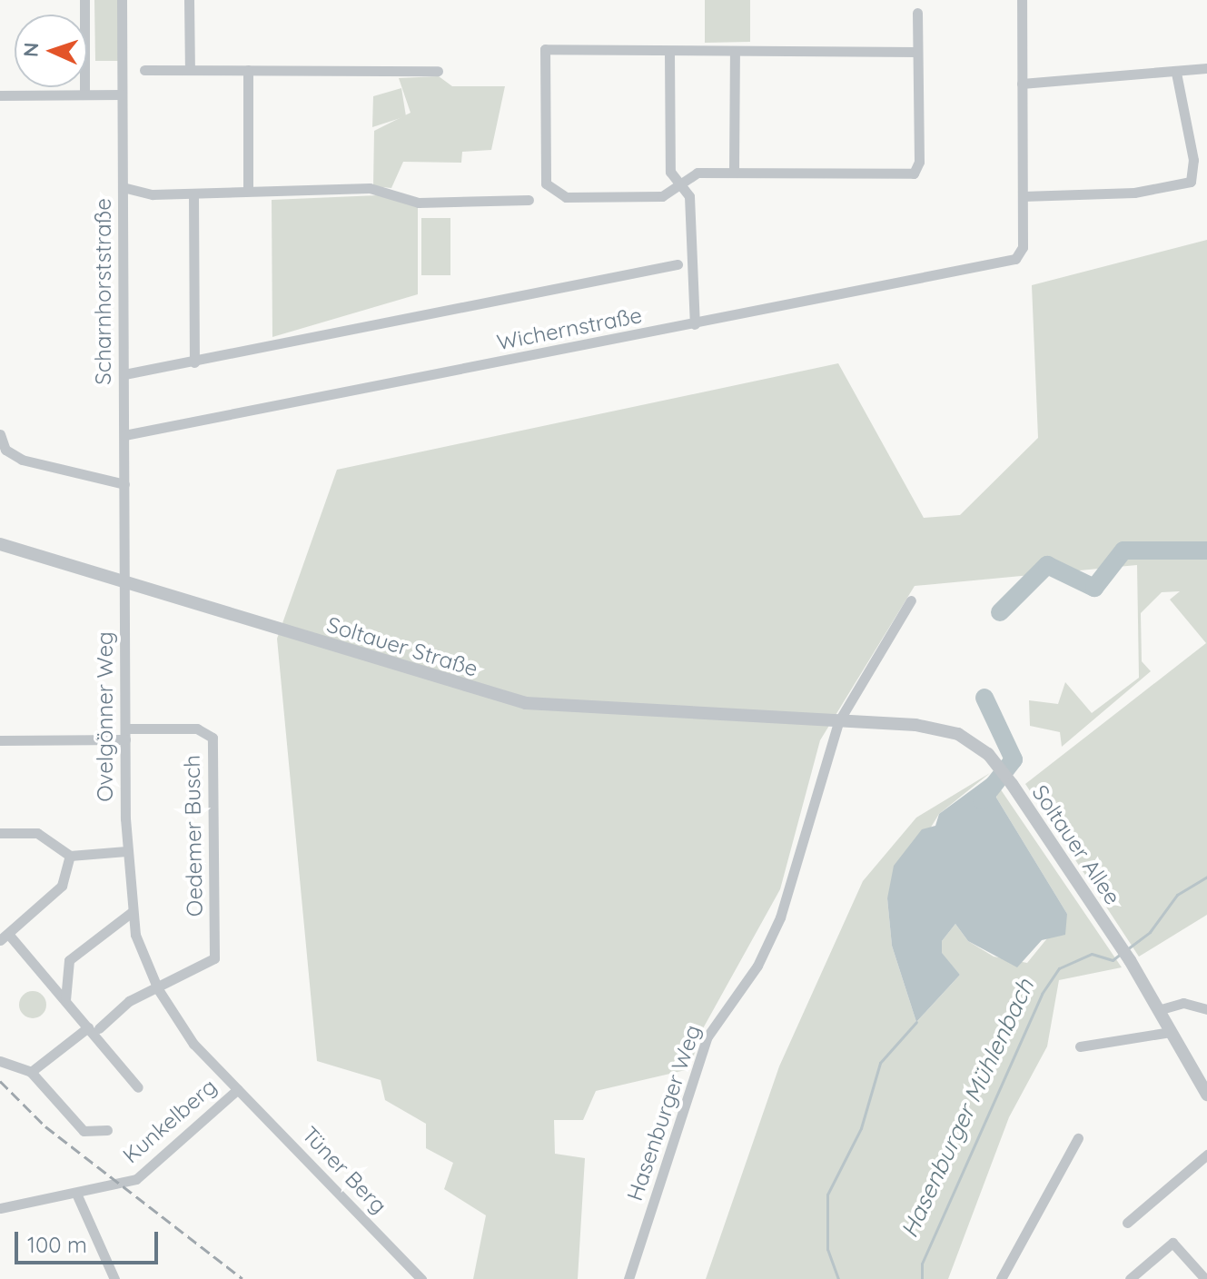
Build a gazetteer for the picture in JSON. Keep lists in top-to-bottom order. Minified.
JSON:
{"streets":{"street":["Scharnhorststraße","Wichernstraße","Soltauer Straße","Ovelgönner Weg","Oedemer Busch","Soltauer Allee","Hasenburger Weg","Kunkelberg","Tüner Berg"]},"crossings":[["Scharnhorststraße","Wichernstraße"],["Scharnhorststraße","Soltauer Straße"],["Scharnhorststraße","Ovelgönner Weg"],["Soltauer Straße","Ovelgönner Weg"],["Soltauer Straße","Soltauer Allee"],["Soltauer Straße","Hasenburger Weg"],["Ovelgönner Weg","Oedemer Busch"],["Ovelgönner Weg","Kunkelberg"],["Ovelgönner Weg","Tüner Berg"],["Soltauer Allee","Hasenburger Weg"],["Kunkelberg","Tüner Berg"]],"water":["Hasenburger Mühlenbach"],"scale_bar":"100 m","north":"left"}
